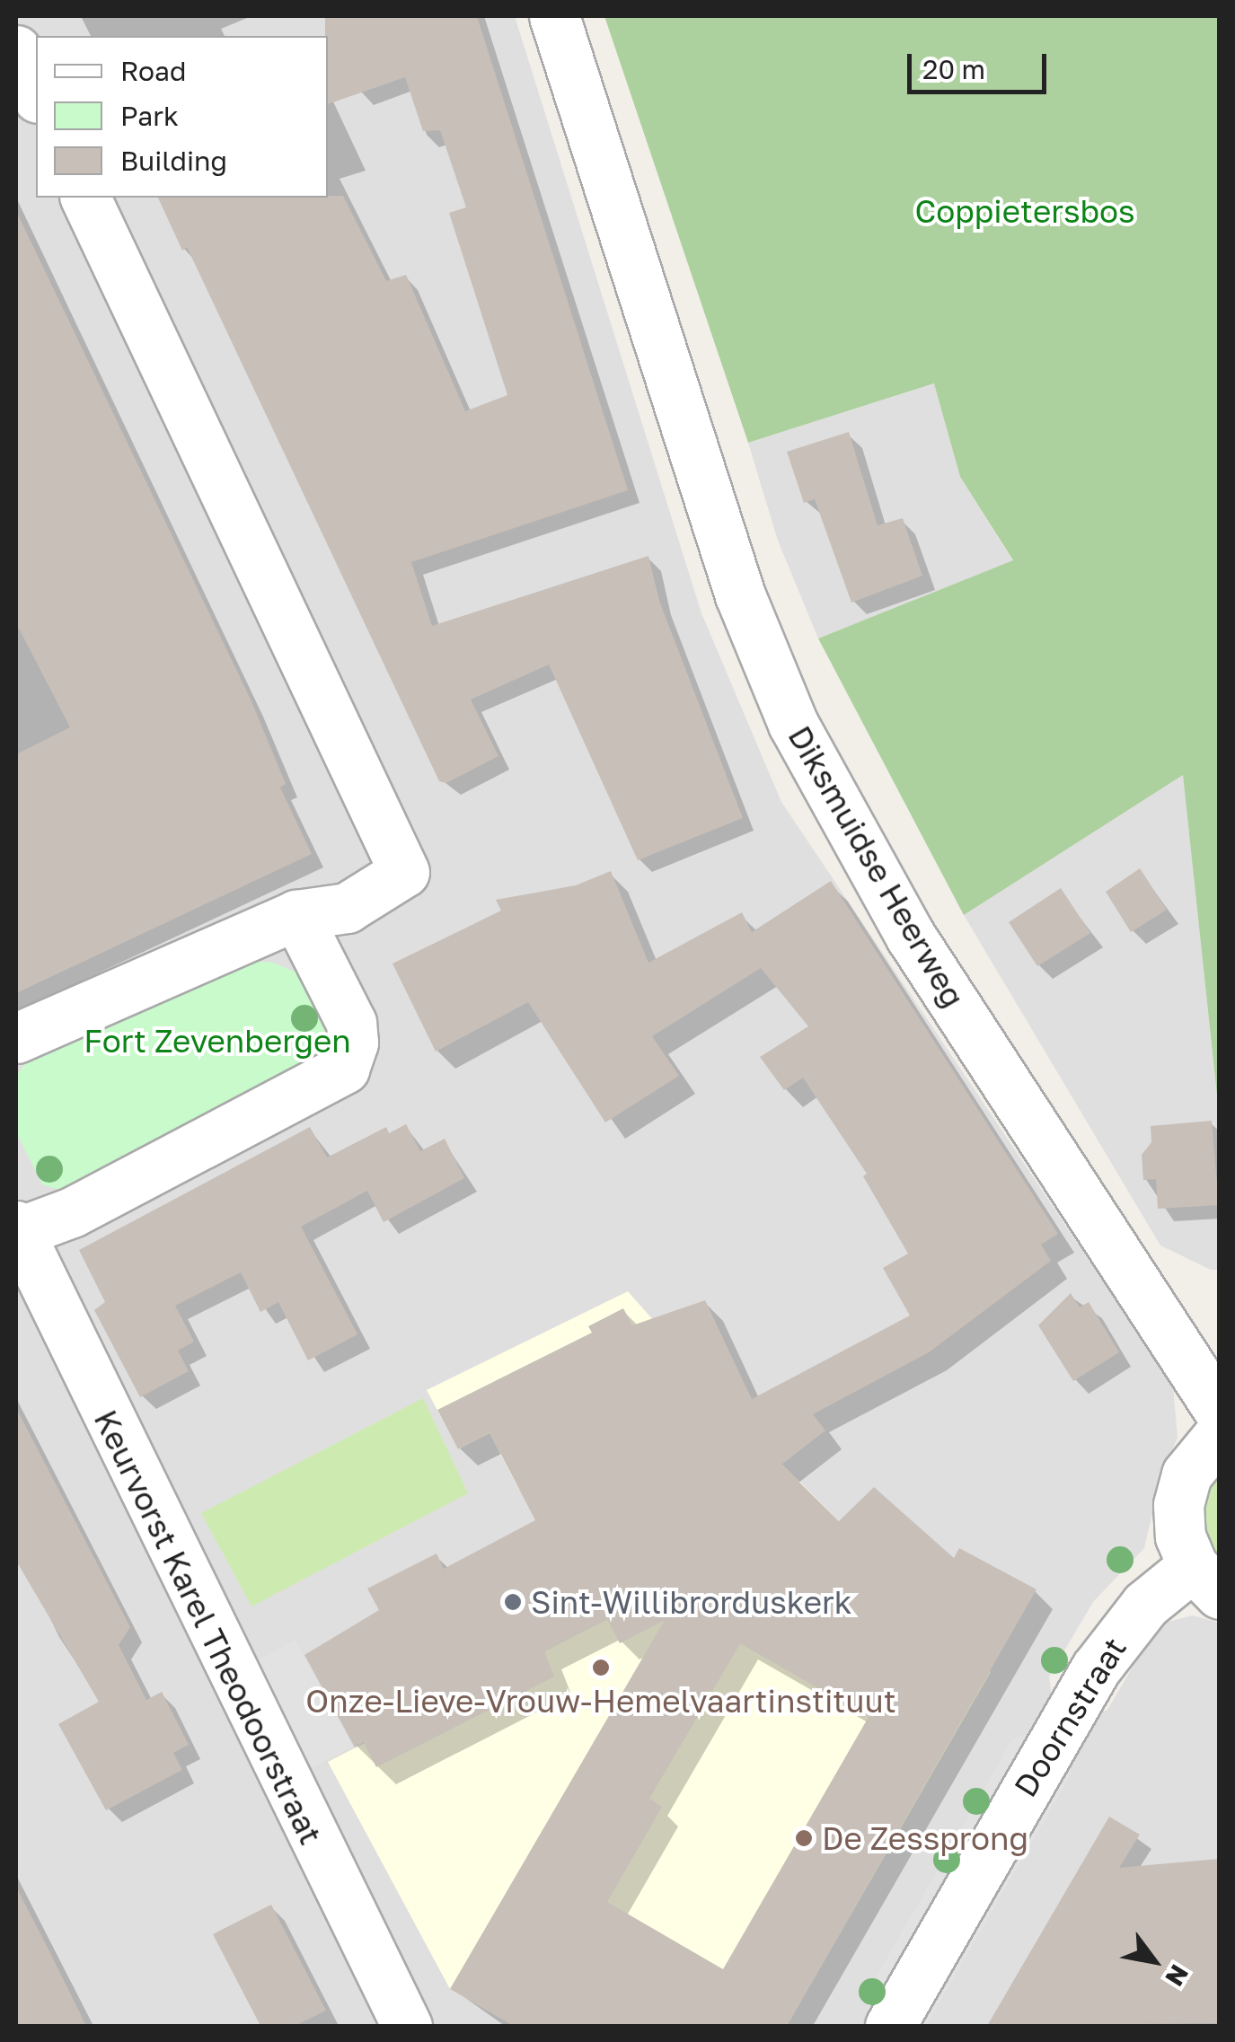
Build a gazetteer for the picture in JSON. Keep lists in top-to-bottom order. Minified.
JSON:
{"streets":{"street":["Diksmuidse Heerweg","Keurvorst Karel Theodoorstraat","Doornstraat"]},"parks":["Coppietersbos","Fort Zevenbergen"],"places":["Sint-Willibrorduskerk","Onze-Lieve-Vrouw-Hemelvaartinstituut","De Zessprong"],"legend":["Road","Park","Building"],"scale_bar":"20 m","north":"bottom right"}
